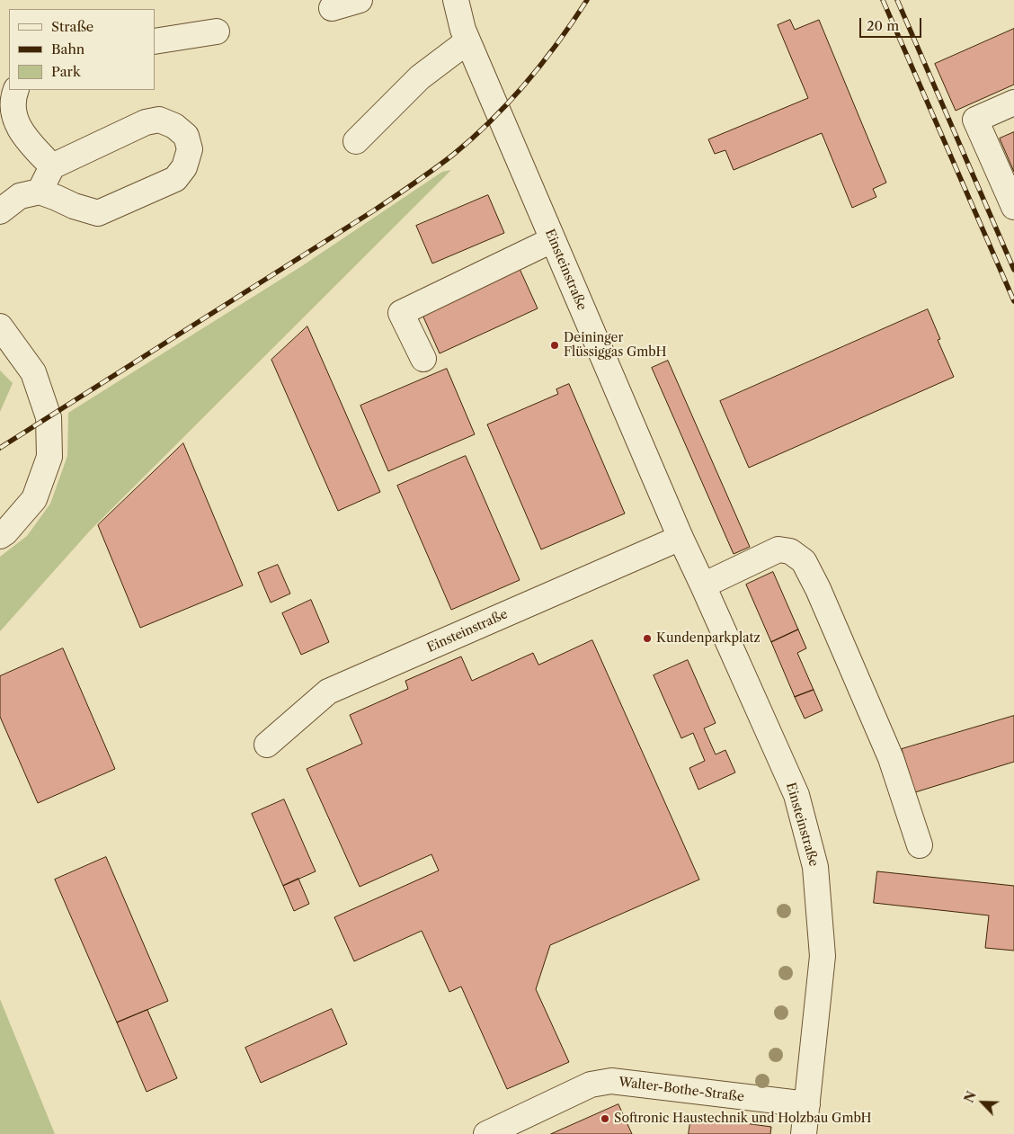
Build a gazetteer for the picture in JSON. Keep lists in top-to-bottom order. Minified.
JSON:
{"streets":{"street":["Einsteinstraße","Walter-Bothe-Straße"]},"crossings":[["Einsteinstraße","Walter-Bothe-Straße"]],"places":["Deininger Flüssiggas GmbH","Kundenparkplatz","Softronic Haustechnik und Holzbau GmbH"],"legend":["Straße","Bahn","Park"],"scale_bar":"20 m","north":"top left"}
